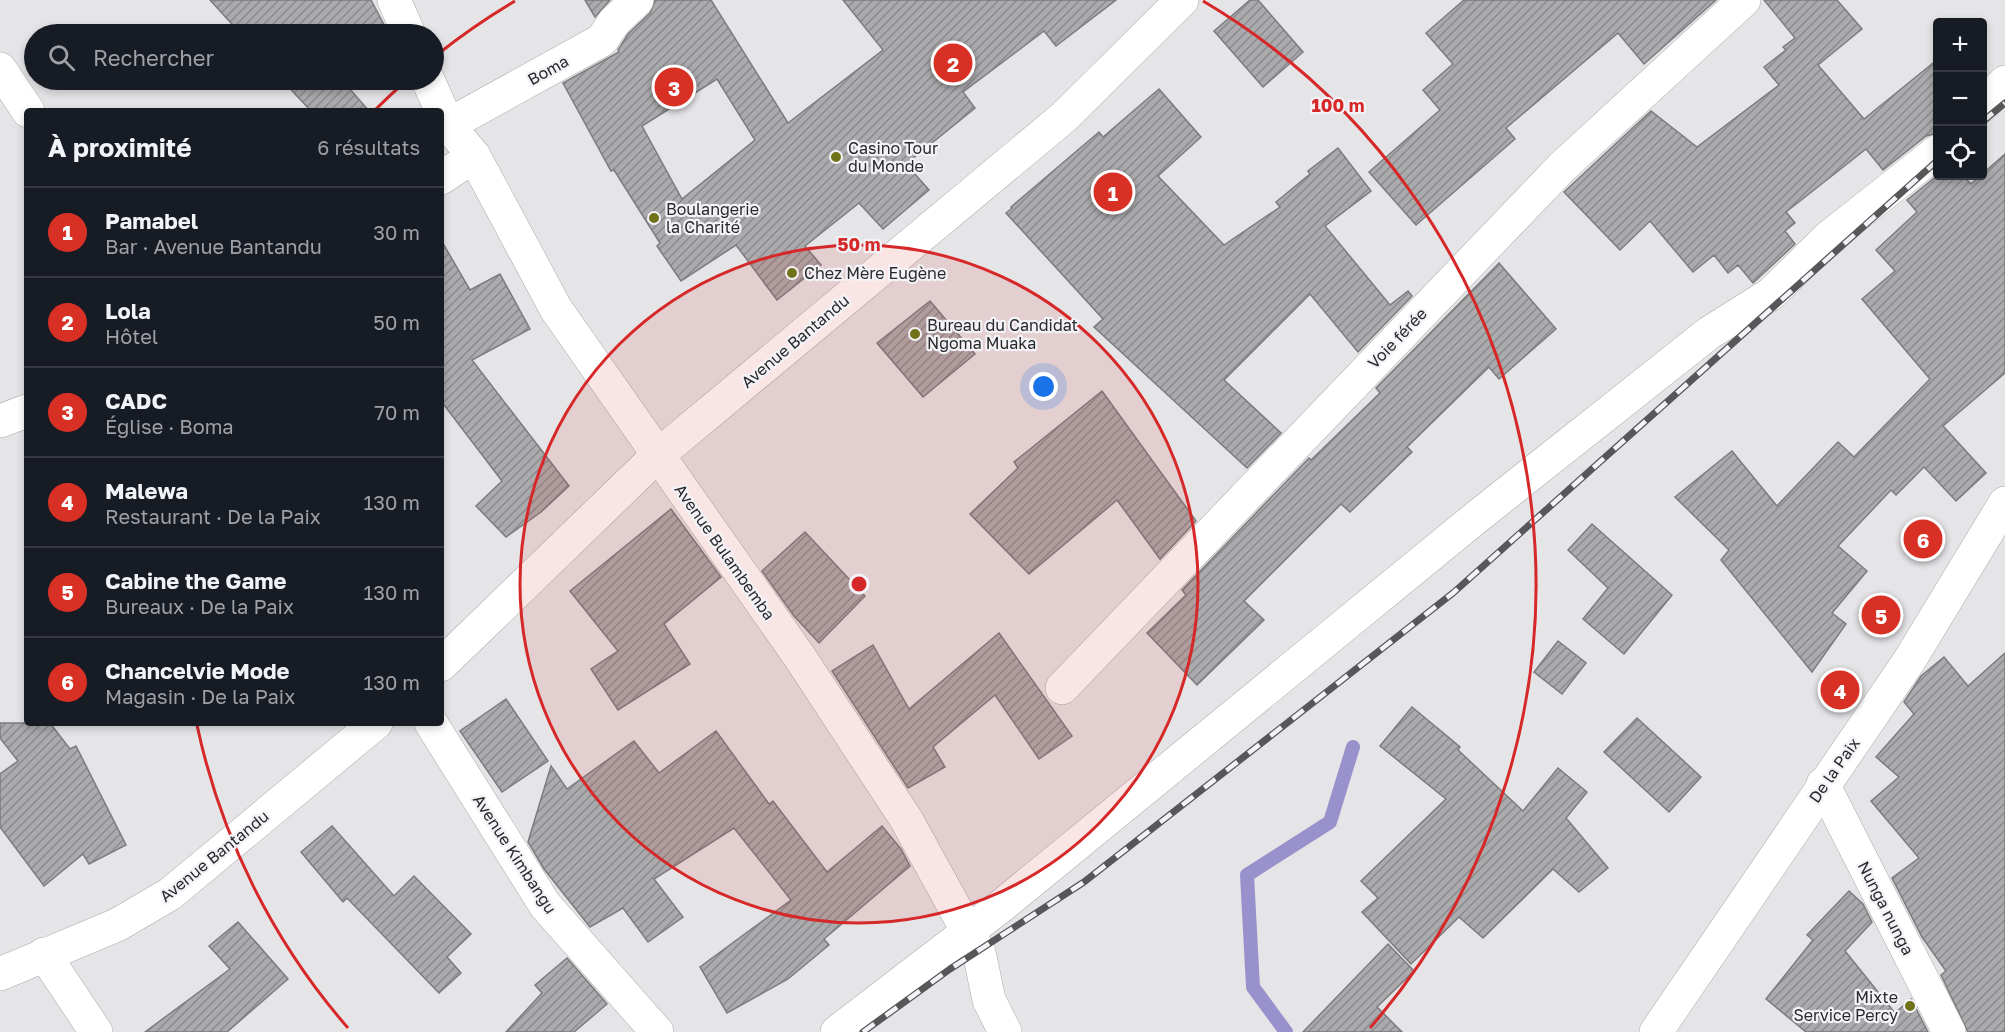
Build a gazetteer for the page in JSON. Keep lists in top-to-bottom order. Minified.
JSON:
{"streets":{"street":["Boma","Voie férée","Avenue Bantandu","Avenue Bulambemba","De la Paix","Avenue Kimbangu","Nunga nunga"]},"crossings":[["Boma","Avenue Bulambemba"],["Avenue Bantandu","Avenue Bulambemba"],["De la Paix","Nunga nunga"]],"places":["Casino Tour du Monde","Boulangerie la Charité","Chez Mère Eugène","Bureau du Candidat Ngoma Muaka","Mixte Service Percy"],"page":{"map_buttons":["+","−"],"search":"Rechercher","pins":["2","3","1","6","5","4"],"heading":["À proximité","6 résultats"],"list":[{"mark":"1","name":"Pamabel","note":"Bar · Avenue Bantandu","value":"30 m"},{"mark":"2","name":"Lola","note":"Hôtel","value":"50 m"},{"mark":"3","name":"CADC","note":"Église · Boma","value":"70 m"},{"mark":"4","name":"Malewa","note":"Restaurant · De la Paix","value":"130 m"},{"mark":"5","name":"Cabine the Game","note":"Bureaux · De la Paix","value":"130 m"},{"mark":"6","name":"Chancelvie Mode","note":"Magasin · De la Paix","value":"130 m"}]},"rings":["100 m","50 m"]}
